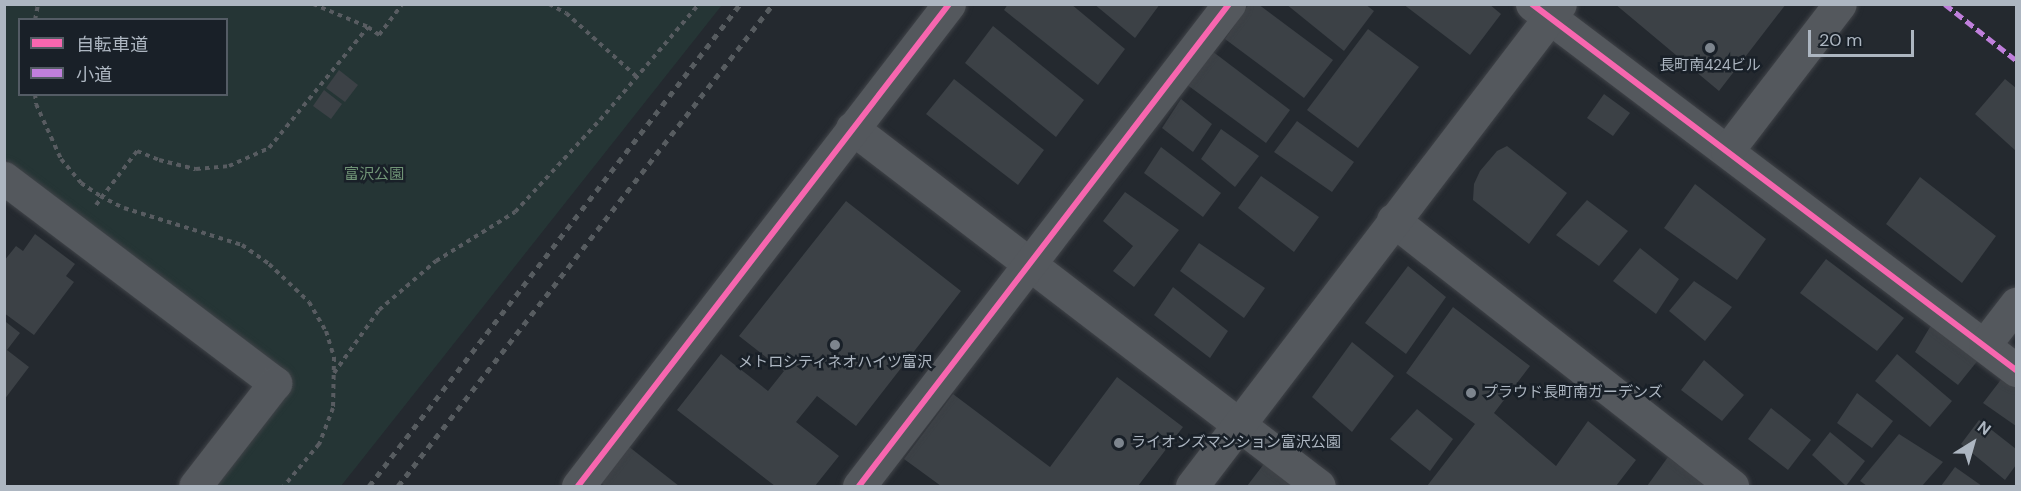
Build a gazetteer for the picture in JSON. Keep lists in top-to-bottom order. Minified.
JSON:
{"parks":["富沢公園"],"places":["長町南424ビル","メトロシティネオハイツ富沢","プラウド長町南ガーデンズ","ライオンズマンション富沢公園"],"legend":["自転車道","小道"],"scale_bar":"20 m","north":"top right"}
